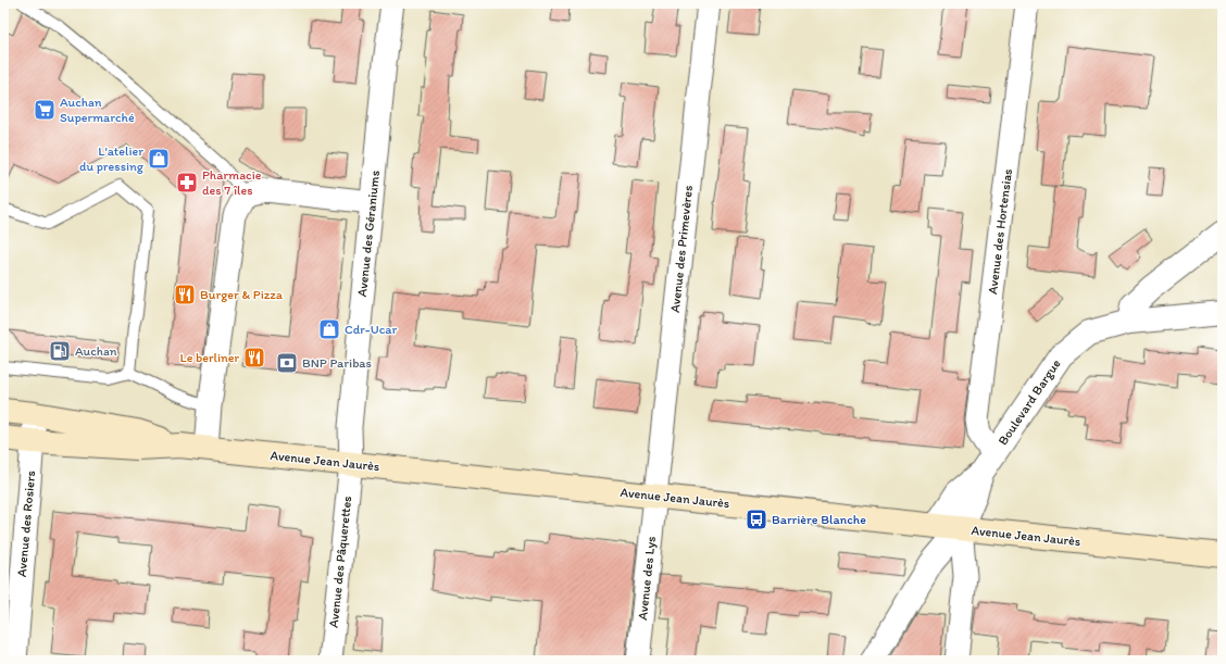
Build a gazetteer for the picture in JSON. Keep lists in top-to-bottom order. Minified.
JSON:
{"streets":{"main road":["Avenue Jean Jaurès"],"street":["Avenue des Hortensias","Avenue des Géraniums","Avenue des Primevères","Boulevard Bargue","Avenue des Rosiers","Avenue des Pâquerettes","Avenue des Lys"]},"crossings":[["Avenue des Hortensias","Boulevard Bargue"],["Avenue des Géraniums","Avenue Jean Jaurès"],["Avenue des Géraniums","Avenue des Pâquerettes"],["Avenue des Primevères","Avenue Jean Jaurès"],["Avenue des Primevères","Avenue des Lys"],["Boulevard Bargue","Avenue Jean Jaurès"],["Avenue Jean Jaurès","Avenue des Rosiers"],["Avenue Jean Jaurès","Avenue des Pâquerettes"],["Avenue Jean Jaurès","Avenue des Lys"]],"places":{"supermarket":["Auchan Supermarché"],"shop":["L'atelier du pressing","Cdr-Ucar"],"pharmacy":["Pharmacie des 7 îles"],"restaurant":["Burger & Pizza","Le berliner"],"fuel station":["Auchan"],"bank":["BNP Paribas"],"bus stop":["Barrière Blanche"]}}
